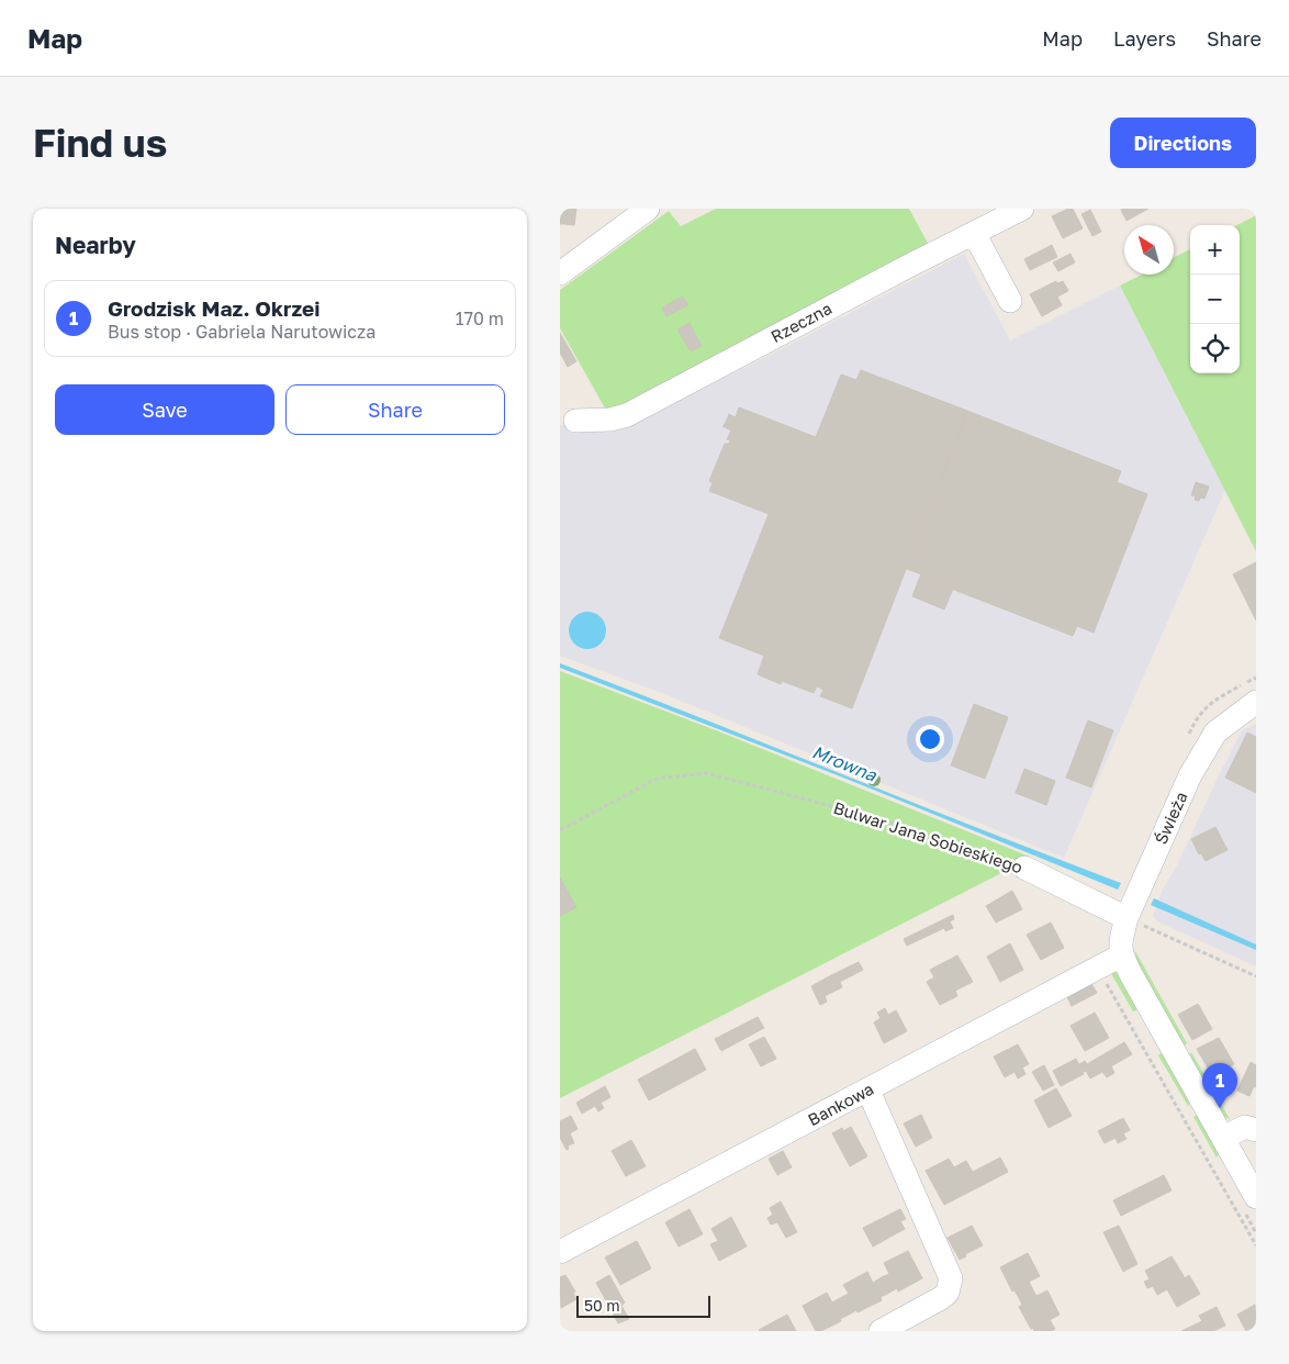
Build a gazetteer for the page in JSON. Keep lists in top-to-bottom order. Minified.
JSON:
{"streets":{"street":["Rzeczna","Świeża","Bulwar Jana Sobieskiego","Bankowa"]},"crossings":[["Świeża","Bulwar Jana Sobieskiego"],["Świeża","Bankowa"]],"water":["Mrowna"],"scale_bar":"50 m","north":"top left","page":{"header":"Map","nav":["Map","Layers","Share"],"buttons":["Directions",["Save","Share"]],"title":"Find us","heading":"Nearby","map_buttons":["+","−"],"list":[{"mark":"1","name":"Grodzisk Maz. Okrzei","note":"Bus stop · Gabriela Narutowicza","value":"170 m"}],"pins":"1","scale":"50 m"}}
